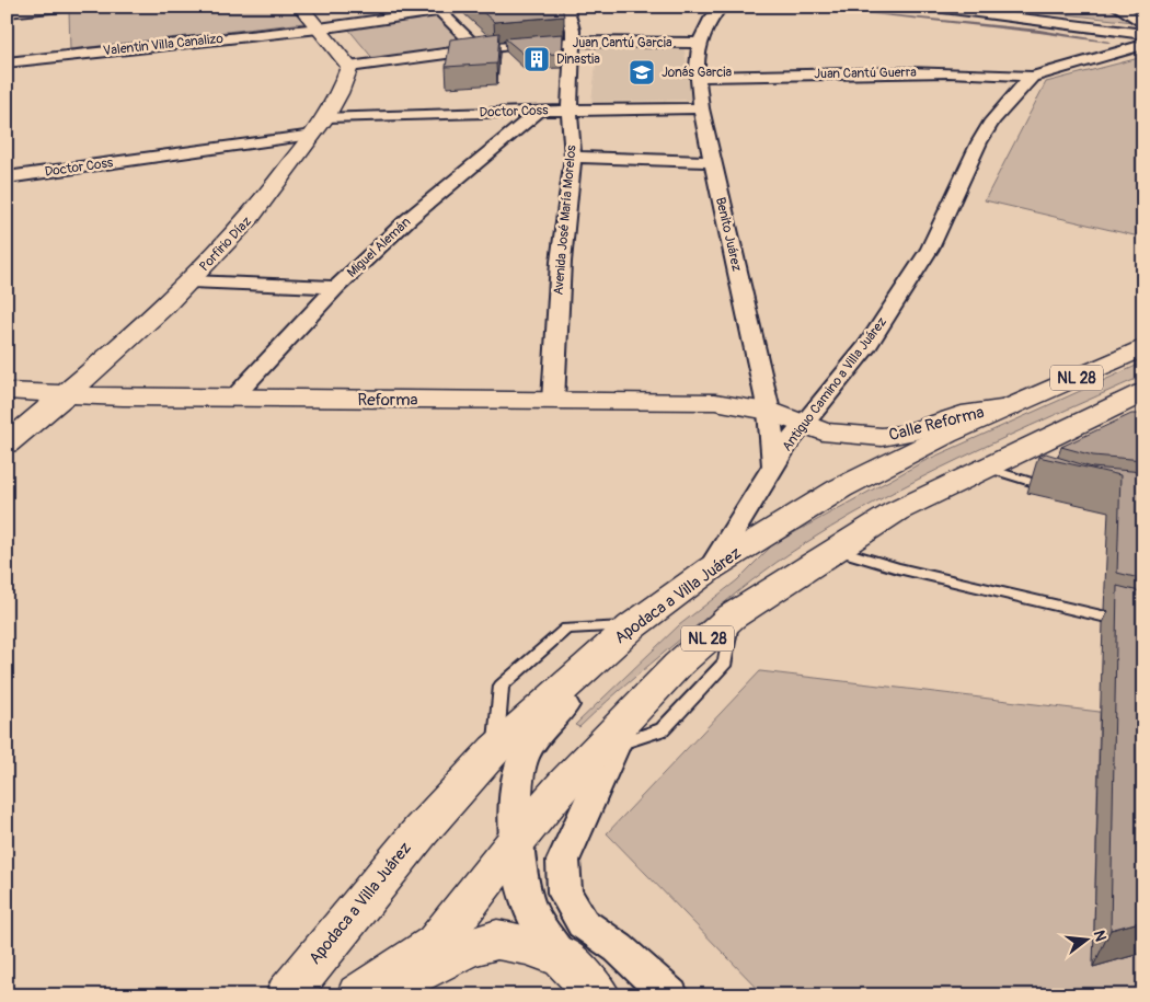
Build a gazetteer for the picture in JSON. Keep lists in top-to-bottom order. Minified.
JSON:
{"streets":{"street":["Juan Cantú Garcia","Valentin Villa Canalizo","Juan Cantú Guerra","Doctor Coss","Avenida José María Morelos","Benito Juárez","Porfirio Díaz","Miguel Alemán","NL 28","Antiguo Camino a Villa Juárez","Reforma","Calle Reforma","Apodaca a Villa Juárez"]},"crossings":[["Juan Cantú Garcia","Avenida José María Morelos"],["Juan Cantú Garcia","Benito Juárez"],["Juan Cantú Garcia","Porfirio Díaz"],["Juan Cantú Guerra","Benito Juárez"],["Juan Cantú Guerra","Antiguo Camino a Villa Juárez"],["Doctor Coss","Avenida José María Morelos"],["Doctor Coss","Benito Juárez"],["Doctor Coss","Porfirio Díaz"],["Doctor Coss","Miguel Alemán"],["Avenida José María Morelos","Reforma"],["Benito Juárez","Antiguo Camino a Villa Juárez"],["Benito Juárez","Reforma"],["Benito Juárez","Calle Reforma"],["Porfirio Díaz","Reforma"],["Miguel Alemán","Reforma"],["Antiguo Camino a Villa Juárez","Calle Reforma"],["Antiguo Camino a Villa Juárez","Apodaca a Villa Juárez"],["Reforma","Calle Reforma"],["Calle Reforma","Apodaca a Villa Juárez"]],"places":{"building":["Dinastia"],"school or university":["Jonás Garcia"]},"north":"right"}
